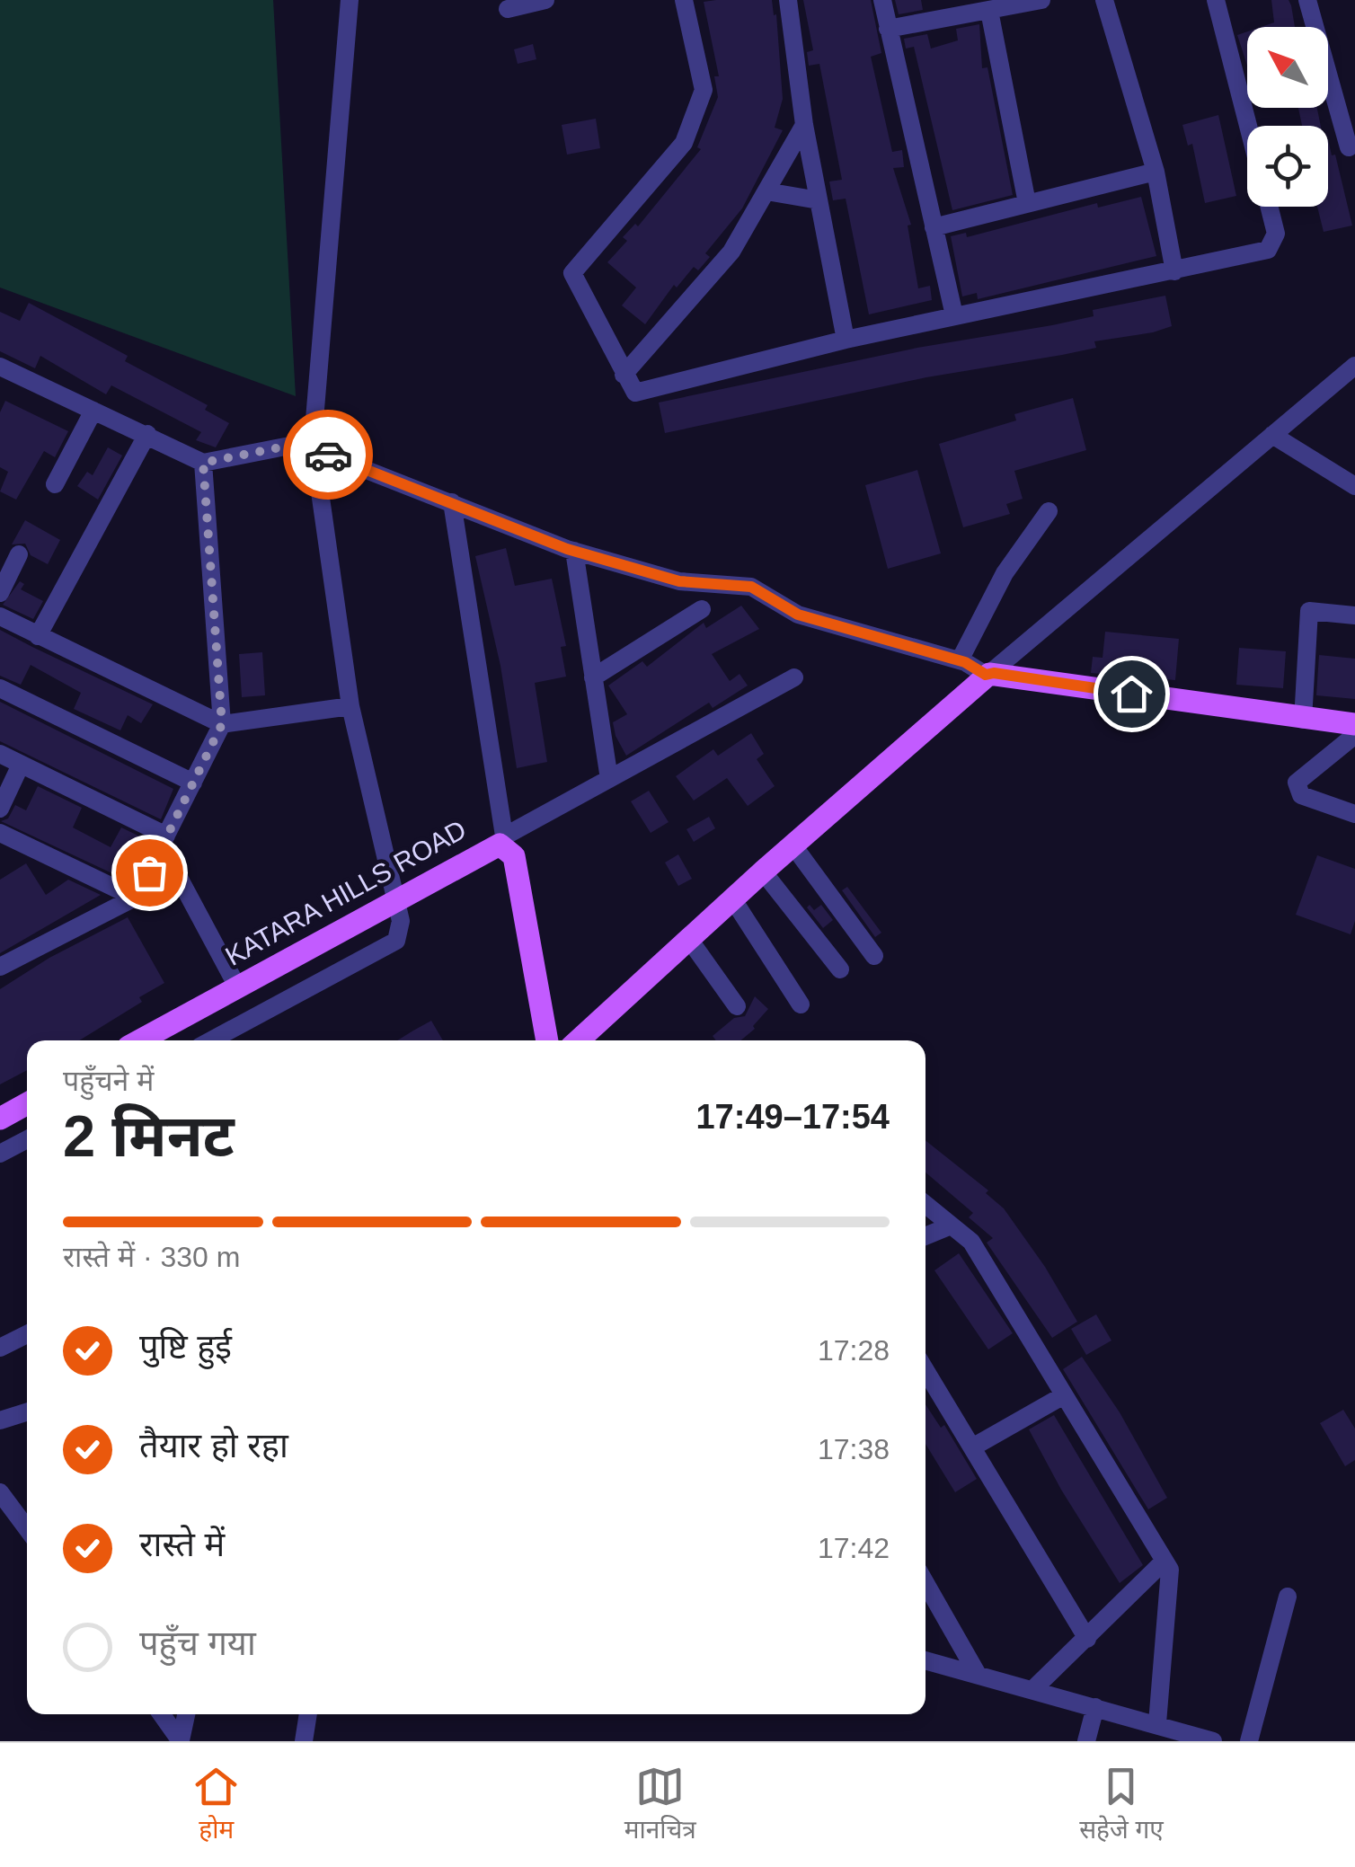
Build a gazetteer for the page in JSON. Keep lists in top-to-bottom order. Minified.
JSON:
{"streets":{"main road":["KATARA HILLS ROAD"]},"north":"top left","page":{"heading":["2 मिनट","पहुँचने में","17:49–17:54"],"bar":"रास्ते में · 330 m","list":[["पुष्टि हुई","17:28"],["तैयार हो रहा","17:38"],["रास्ते में","17:42"],"पहुँच गया"],"tabs":["होम","मानचित्र","सहेजे गए"]}}
